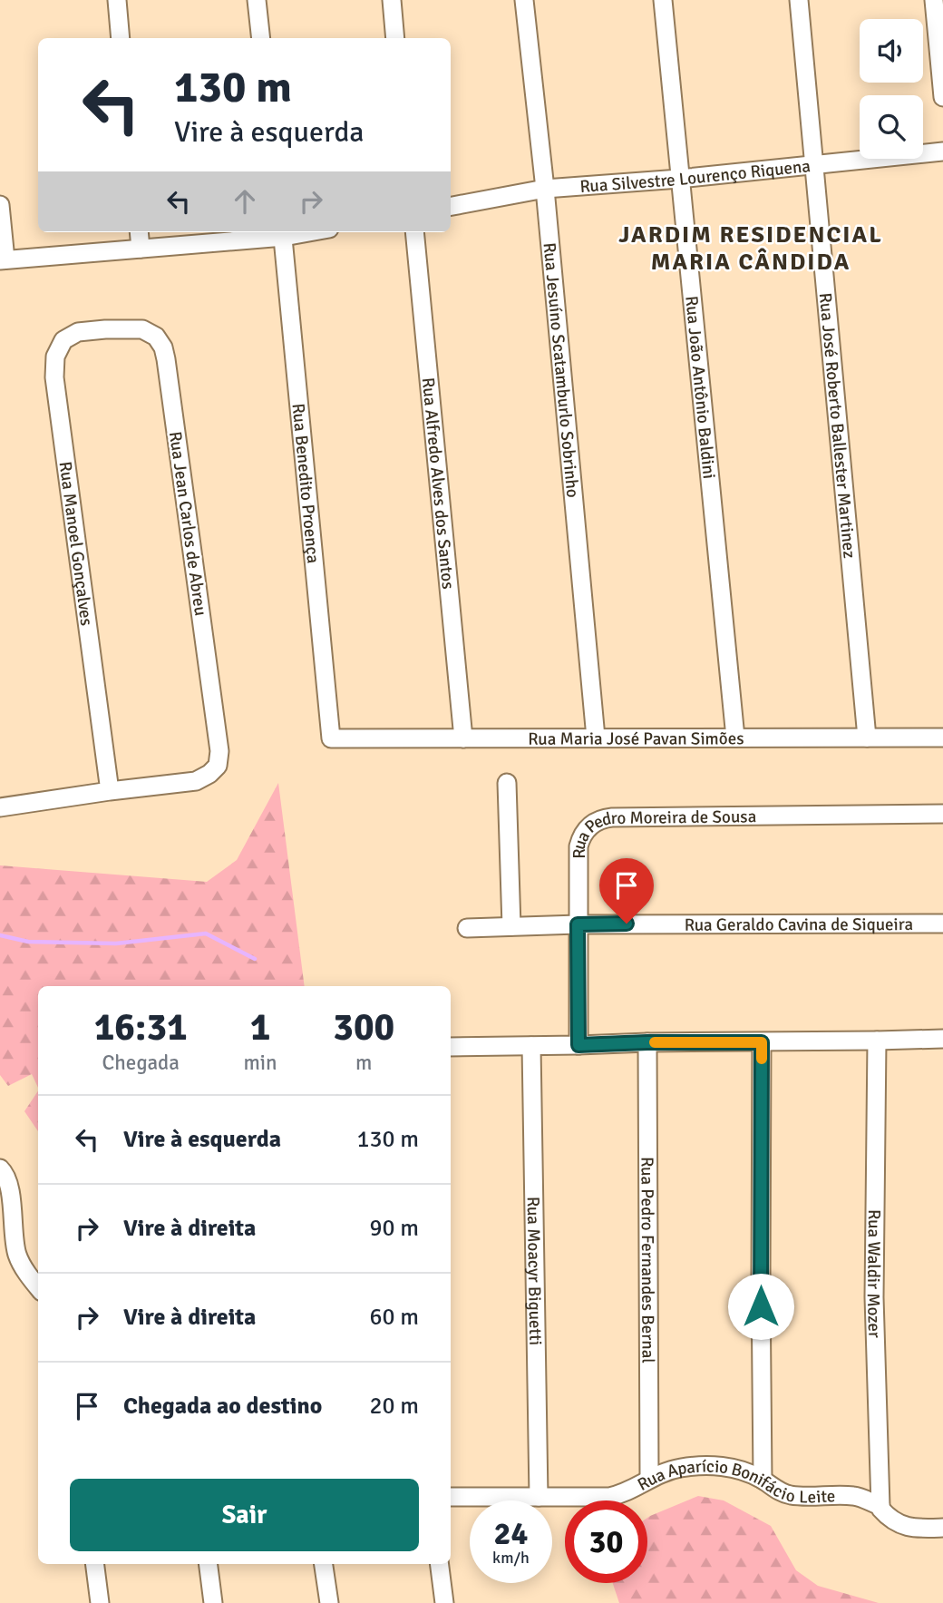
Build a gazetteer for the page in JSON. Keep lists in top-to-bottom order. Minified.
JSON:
{"streets":{"street":["Rua Silvestre Lourenço Riquena","Rua Jesuíno Scatamburlo Sobrinho","Rua João Antônio Baldini","Rua José Roberto Ballester Martinez","Rua Benedito Proença","Rua Alfredo Alves dos Santos","Rua Jean Carlos de Abreu","Rua Manoel Gonçalves","Rua Maria José Pavan Simões","Rua Pedro Moreira de Sousa","Rua Geraldo Cavina de Siqueira","Rua Pedro Fernandes Bernal","Rua Moacyr Biguetti","Rua Waldir Mozer","Rua Aparício Bonifácio Leite"]},"crossings":[["Rua Silvestre Lourenço Riquena","Rua Jesuíno Scatamburlo Sobrinho"],["Rua Silvestre Lourenço Riquena","Rua João Antônio Baldini"],["Rua Silvestre Lourenço Riquena","Rua José Roberto Ballester Martinez"],["Rua Jesuíno Scatamburlo Sobrinho","Rua Maria José Pavan Simões"],["Rua João Antônio Baldini","Rua Maria José Pavan Simões"],["Rua José Roberto Ballester Martinez","Rua Maria José Pavan Simões"],["Rua Benedito Proença","Rua Maria José Pavan Simões"],["Rua Alfredo Alves dos Santos","Rua Maria José Pavan Simões"],["Rua Jean Carlos de Abreu","Rua Manoel Gonçalves"],["Rua Pedro Moreira de Sousa","Rua Geraldo Cavina de Siqueira"],["Rua Pedro Fernandes Bernal","Rua Aparício Bonifácio Leite"],["Rua Moacyr Biguetti","Rua Aparício Bonifácio Leite"],["Rua Waldir Mozer","Rua Aparício Bonifácio Leite"]],"districts":["JARDIM RESIDENCIAL MARIA CÂNDIDA"],"page":{"turn":["130 m","Vire à esquerda"],"eta":["16:31","Chegada","1","min","300","m"],"list":[{"name":"Vire à esquerda","value":"130 m"},{"name":"Vire à direita","value":"90 m"},{"name":"Vire à direita","value":"60 m"},{"name":"Chegada ao destino","value":"20 m"}],"buttons":"Sair","speed":"24 km/h","limit":"30"}}
